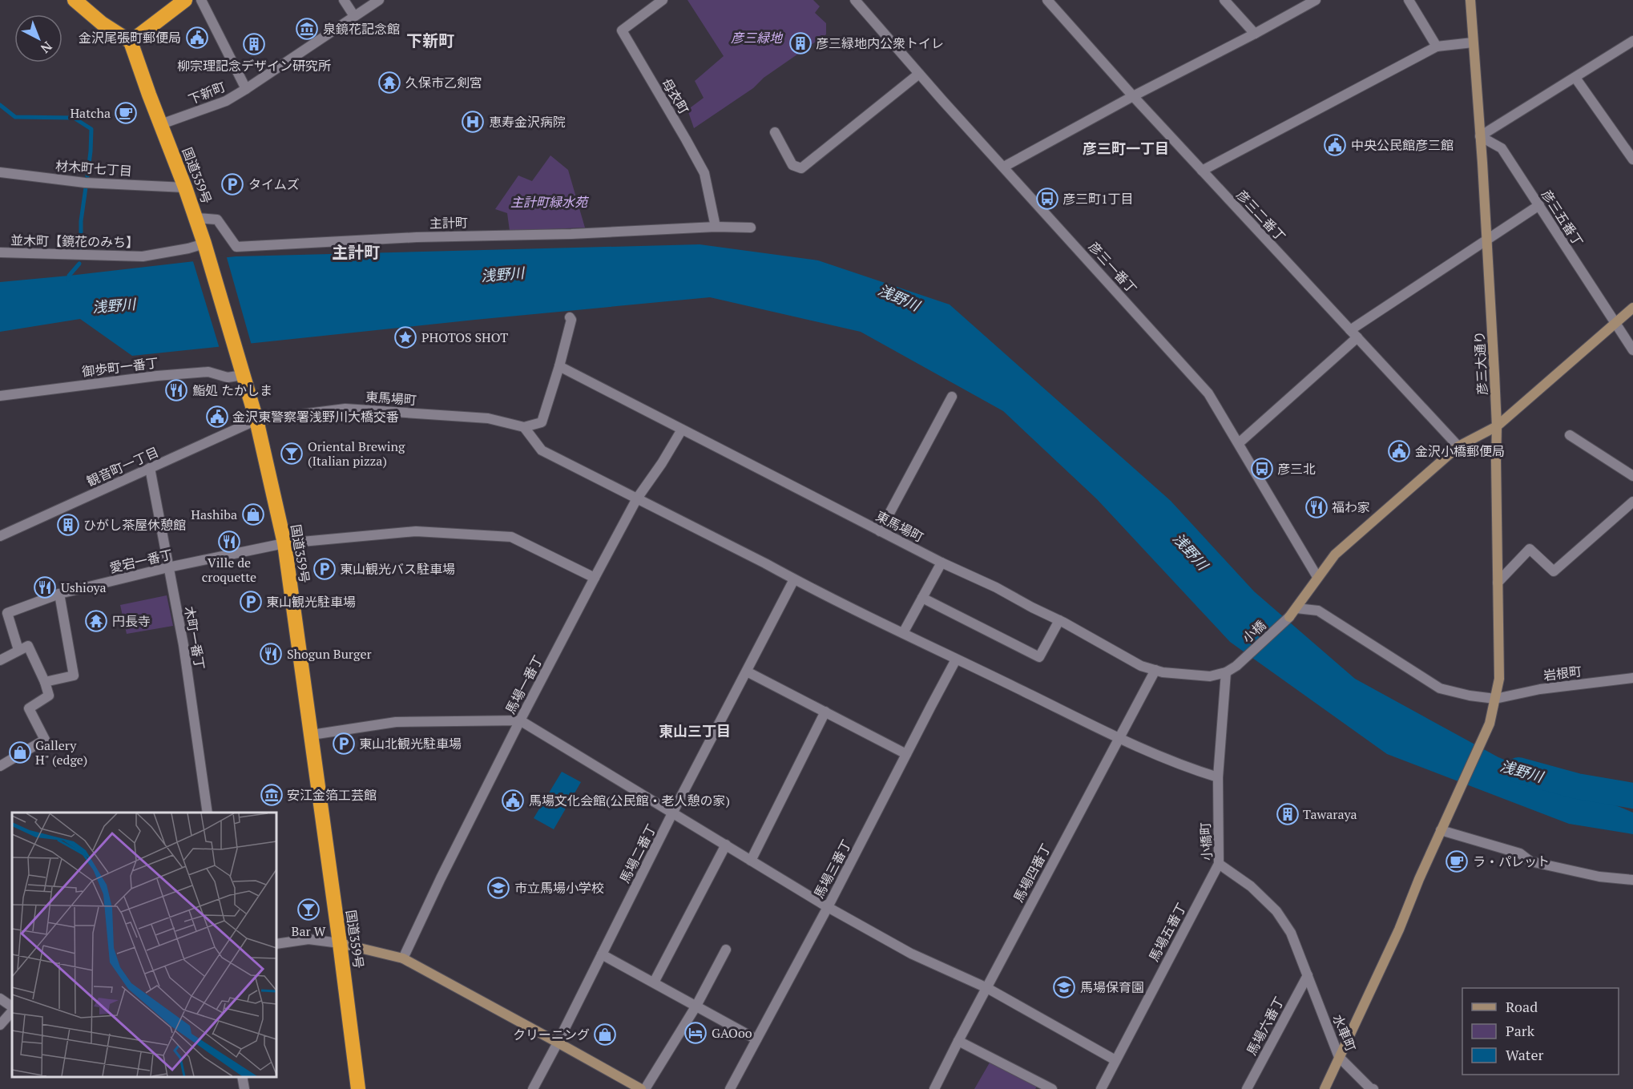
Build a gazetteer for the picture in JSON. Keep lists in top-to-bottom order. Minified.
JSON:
{"streets":{"highway":["国道359号"],"street":["下新町","母衣町","材木町七丁目","彦三二番丁","彦三五番丁","主計町","並木町【鏡花のみち】","彦三一番丁","彦三大通り","御歩町一番丁","東馬場町","観音町一丁目","愛宕一番丁","小橋","木町一番丁","岩根町","馬場一番丁","小橋町","馬場二番丁","馬場三番丁","馬場四番丁","馬場五番丁","馬場六番丁","水車町"]},"crossings":[["下新町","国道359号"],["母衣町","主計町"],["材木町七丁目","国道359号"],["国道359号","主計町"],["国道359号","並木町【鏡花のみち】"],["国道359号","御歩町一番丁"],["国道359号","東馬場町"],["国道359号","観音町一丁目"],["国道359号","愛宕一番丁"],["彦三五番丁","彦三大通り"],["彦三大通り","岩根町"],["彦三大通り","水車町"],["東馬場町","観音町一丁目"],["東馬場町","小橋"],["東馬場町","馬場一番丁"],["東馬場町","小橋町"],["東馬場町","馬場四番丁"],["観音町一丁目","木町一番丁"],["愛宕一番丁","木町一番丁"],["愛宕一番丁","馬場一番丁"],["小橋","岩根町"],["小橋町","馬場五番丁"],["小橋町","馬場六番丁"],["小橋町","水車町"],["馬場六番丁","水車町"]],"districts":["下新町","彦三町一丁目","主計町","東山三丁目"],"water":["浅野川"],"parks":["彦三緑地","主計町緑水苑"],"places":{"museum":["泉鏡花記念館","安江金箔工芸館"],"public building":["金沢尾張町郵便局","中央公民館彦三館","金沢東警察署浅野川大橋交番","金沢小橋郵便局","馬場文化会館(公民館・老人憩の家)"],"building":["彦三緑地内公衆トイレ","柳宗理記念デザイン研究所","ひがし茶屋休憩館","Tawaraya"],"temple":["久保市乙剣宮","円長寺"],"cafe":["Hatcha","ラ・パレット"],"hospital":["恵寿金沢病院"],"parking":["タイムズ","東山観光バス駐車場","東山観光駐車場","東山北観光駐車場"],"bus stop":["彦三町1丁目","彦三北"],"place":["PHOTOS SHOT"],"restaurant":["鮨処 たかしま","福わ家","Ville de croquette","Ushioya","Shogun Burger"],"bar":["Oriental Brewing (Italian pizza)","Bar W"],"shop":["Hashiba","Gallery H\" (edge)","クリーニング"],"school or university":["市立馬場小学校","馬場保育園"],"hotel":["GAOoo"]},"legend":["Road","Park","Water"],"north":"bottom right"}
